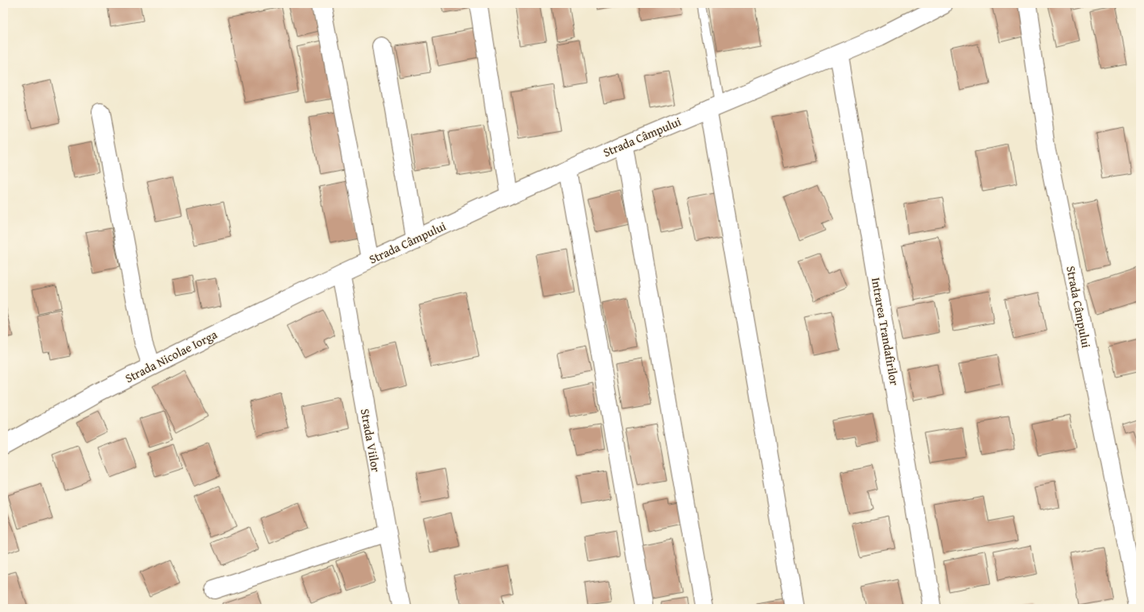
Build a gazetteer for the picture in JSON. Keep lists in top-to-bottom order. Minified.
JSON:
{"streets":{"street":["Strada Câmpului","Intrarea Trandafirilor","Strada Nicolae Iorga","Strada Viilor"]},"crossings":[["Strada Câmpului","Intrarea Trandafirilor"],["Strada Câmpului","Strada Nicolae Iorga"],["Strada Câmpului","Strada Viilor"],["Strada Nicolae Iorga","Strada Viilor"]]}
